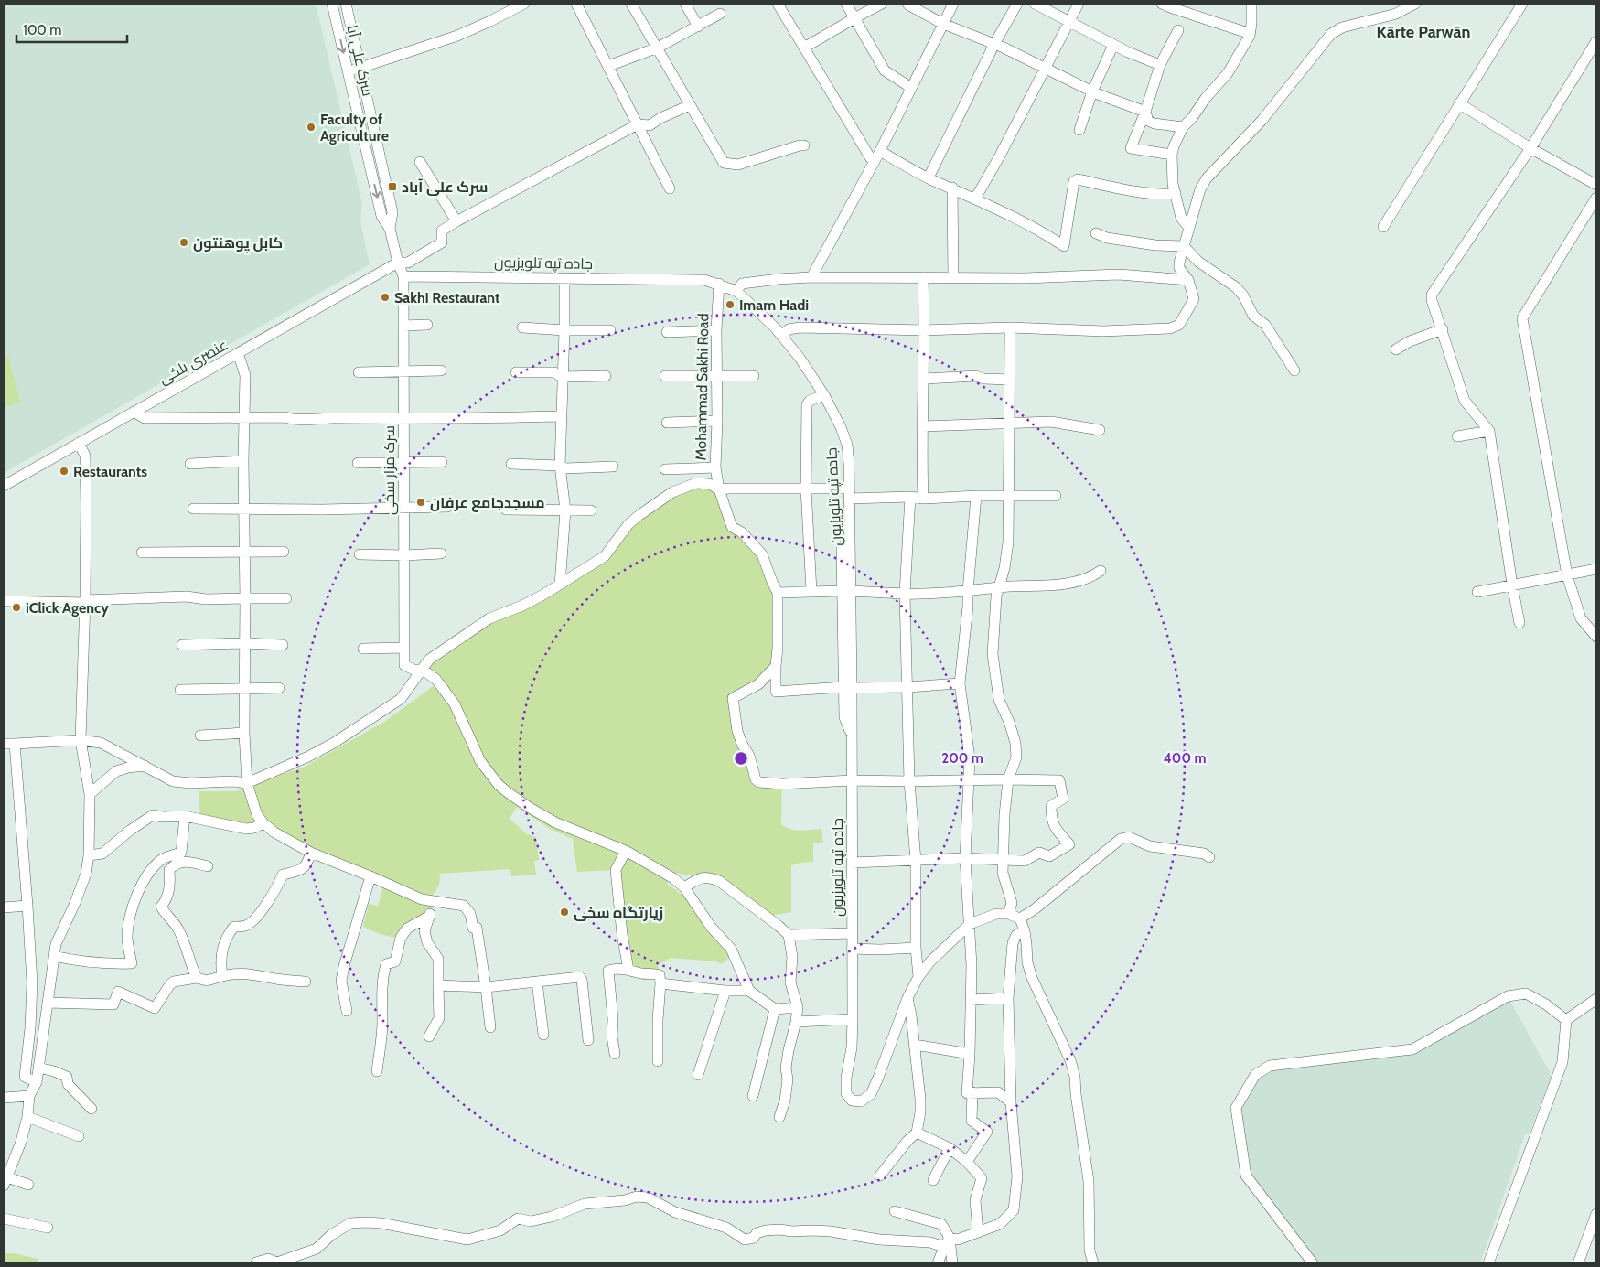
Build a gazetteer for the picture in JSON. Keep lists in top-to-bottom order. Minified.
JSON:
{"streets":{"street":["سرک علی آبا","جاده تپه تلویزیون","عنصری بلخی","Mohammad Sakhi Road","سرک مزار سخی"]},"crossings":[["جاده تپه تلویزیون","Mohammad Sakhi Road"],["جاده تپه تلویزیون","سرک مزار سخی"]],"districts":["Kārte Parwān"],"places":{"other":["Faculty of Agriculture","کابل پوهنتون","Sakhi Restaurant","Imam Hadi","Restaurants","مسجدجامع عرفان","iClick Agency","زیارتگاه سخی"],"transit":["سرک علی آباد"]},"scale_bar":"100 m","rings":["200 m","400 m"]}
